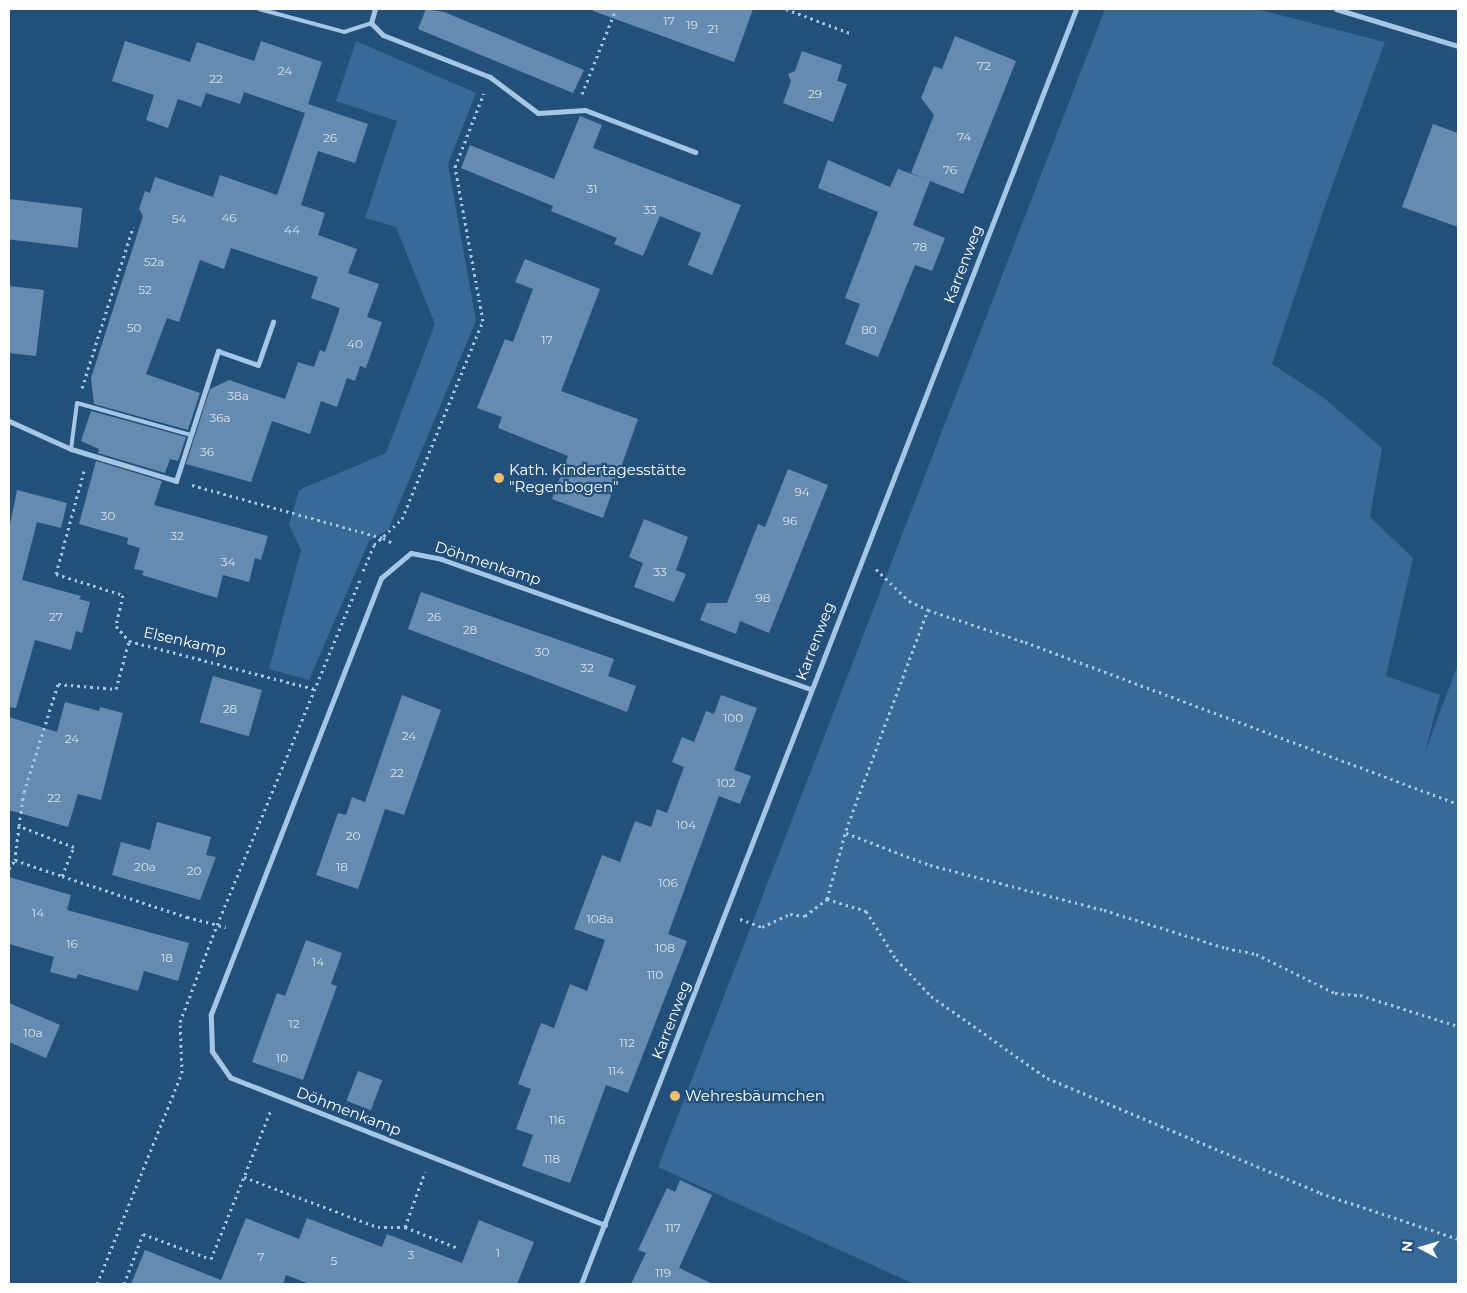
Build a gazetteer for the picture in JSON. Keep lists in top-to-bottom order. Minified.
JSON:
{"streets":{"street":["Karrenweg","Döhmenkamp"],"path":["Elsenkamp"]},"crossings":[["Karrenweg","Döhmenkamp"],["Döhmenkamp","Elsenkamp"]],"places":["Kath. Kindertagesstätte \"Regenbogen\"","Wehresbäumchen"],"house_numbers":["17","19","21","72","24","22","29","74","26","76","31","33","46","54","44","78","52a","52","50","80","17","40","38a","36a","36","94","30","96","32","34","33","98","27","26","28","30","32","28","100","24","24","22","102","22","104","20","20a","18","20","106","14","108a","16","108","18","14","110","12","10a","112","10","114","116","118","117","1","3","7","5","119"],"north":"left"}
